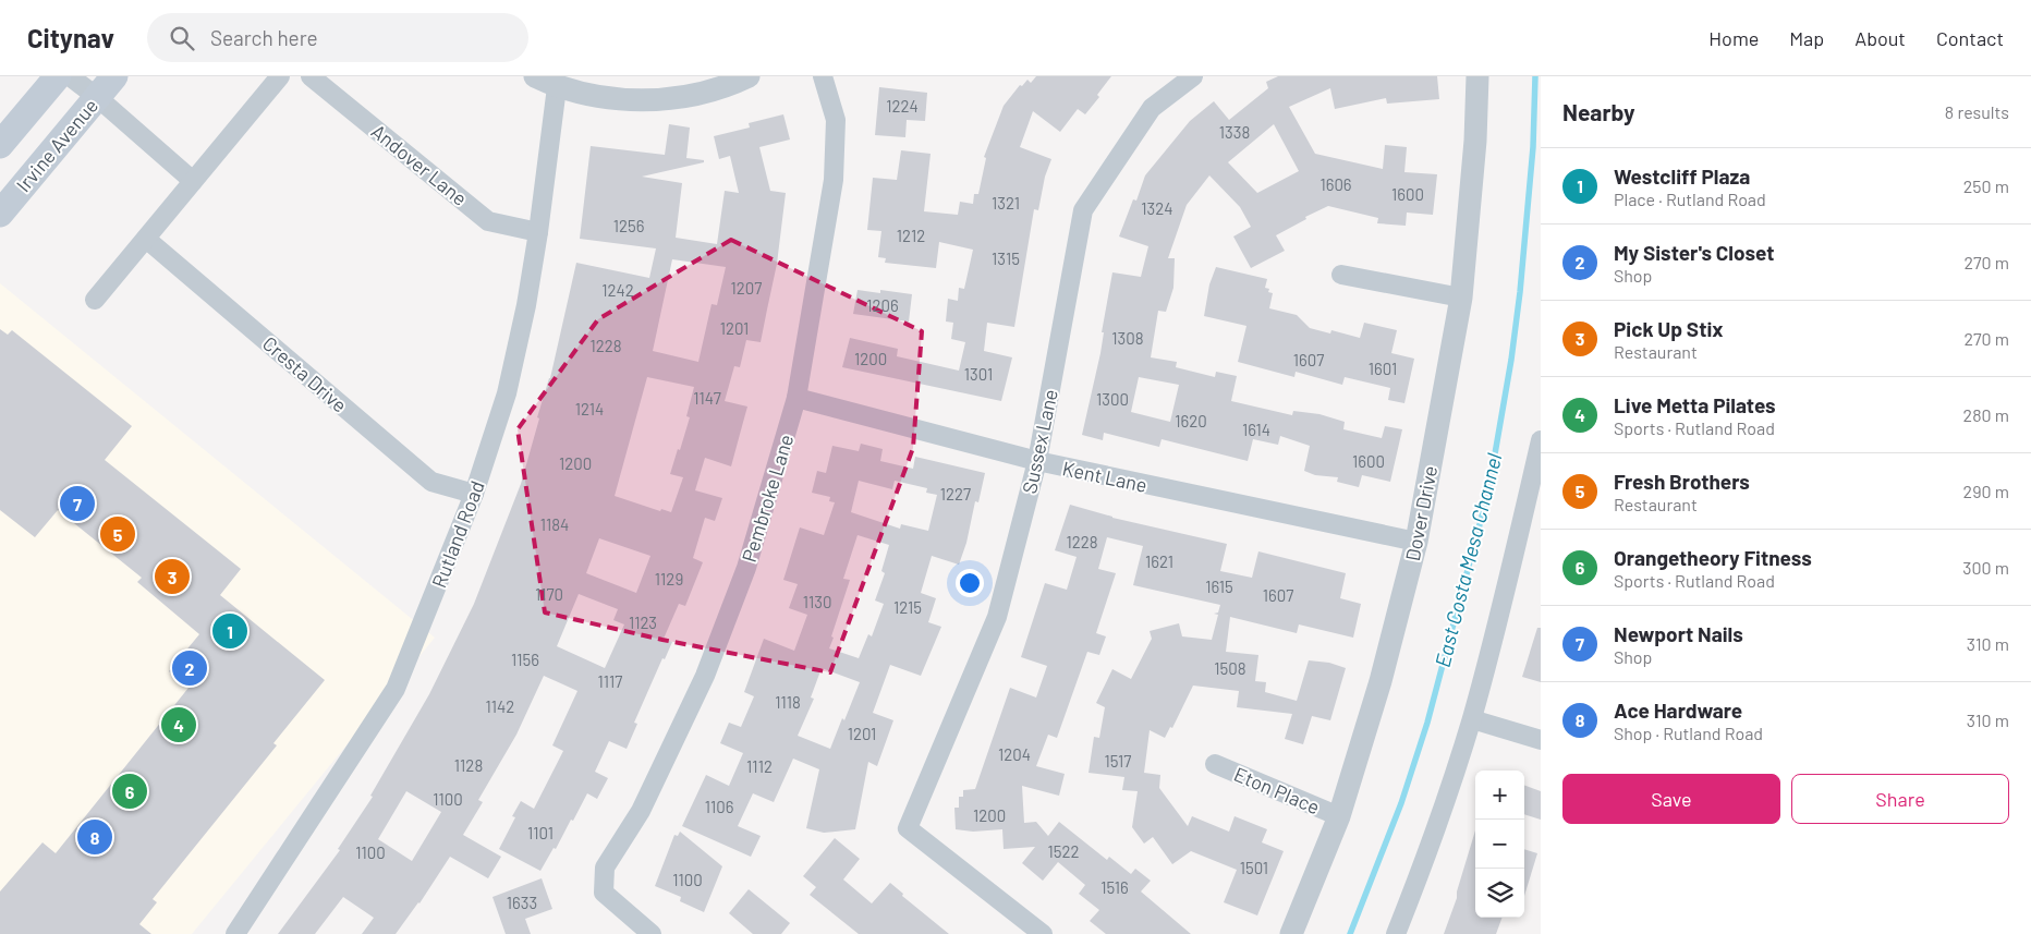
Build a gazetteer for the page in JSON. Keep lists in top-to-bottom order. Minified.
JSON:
{"streets":{"main road":["Irvine Avenue"],"street":["Andover Lane","Cresta Drive","Sussex Lane","Kent Lane","Pembroke Lane","Dover Drive","Rutland Road","Eton Place"]},"crossings":[["Andover Lane","Rutland Road"],["Cresta Drive","Rutland Road"],["Sussex Lane","Kent Lane"],["Kent Lane","Pembroke Lane"],["Kent Lane","Dover Drive"],["Dover Drive","Eton Place"]],"water":["East Costa Mesa Channel"],"house_numbers":["1224","1338","1606","1600","1321","1324","1256","1212","1315","1207","1242","1206","1201","1308","1228","1200","1607","1601","1301","1147","1300","1214","1620","1614","1600","1200","1227","1184","1228","1621","1129","1615","1170","1607","1130","1215","1123","1156","1508","1117","1118","1142","1201","1204","1517","1128","1112","1100","1106","1200","1101","1522","1100","1501","1100","1516","1633"],"page":{"header":"Citynav","search":"Search here","nav":["Home","Map","About","Contact"],"heading":["Nearby","8 results"],"list":[{"mark":"1","name":"Westcliff Plaza","note":"Place · Rutland Road","value":"250 m"},{"mark":"2","name":"My Sister's Closet","note":"Shop","value":"270 m"},{"mark":"3","name":"Pick Up Stix","note":"Restaurant","value":"270 m"},{"mark":"4","name":"Live Metta Pilates","note":"Sports · Rutland Road","value":"280 m"},{"mark":"5","name":"Fresh Brothers","note":"Restaurant","value":"290 m"},{"mark":"6","name":"Orangetheory Fitness","note":"Sports · Rutland Road","value":"300 m"},{"mark":"7","name":"Newport Nails","note":"Shop","value":"310 m"},{"mark":"8","name":"Ace Hardware","note":"Shop · Rutland Road","value":"310 m"}],"pins":["7","5","3","1","2","4","6","8"],"buttons":["Save","Share"],"map_buttons":["+","−"]}}
